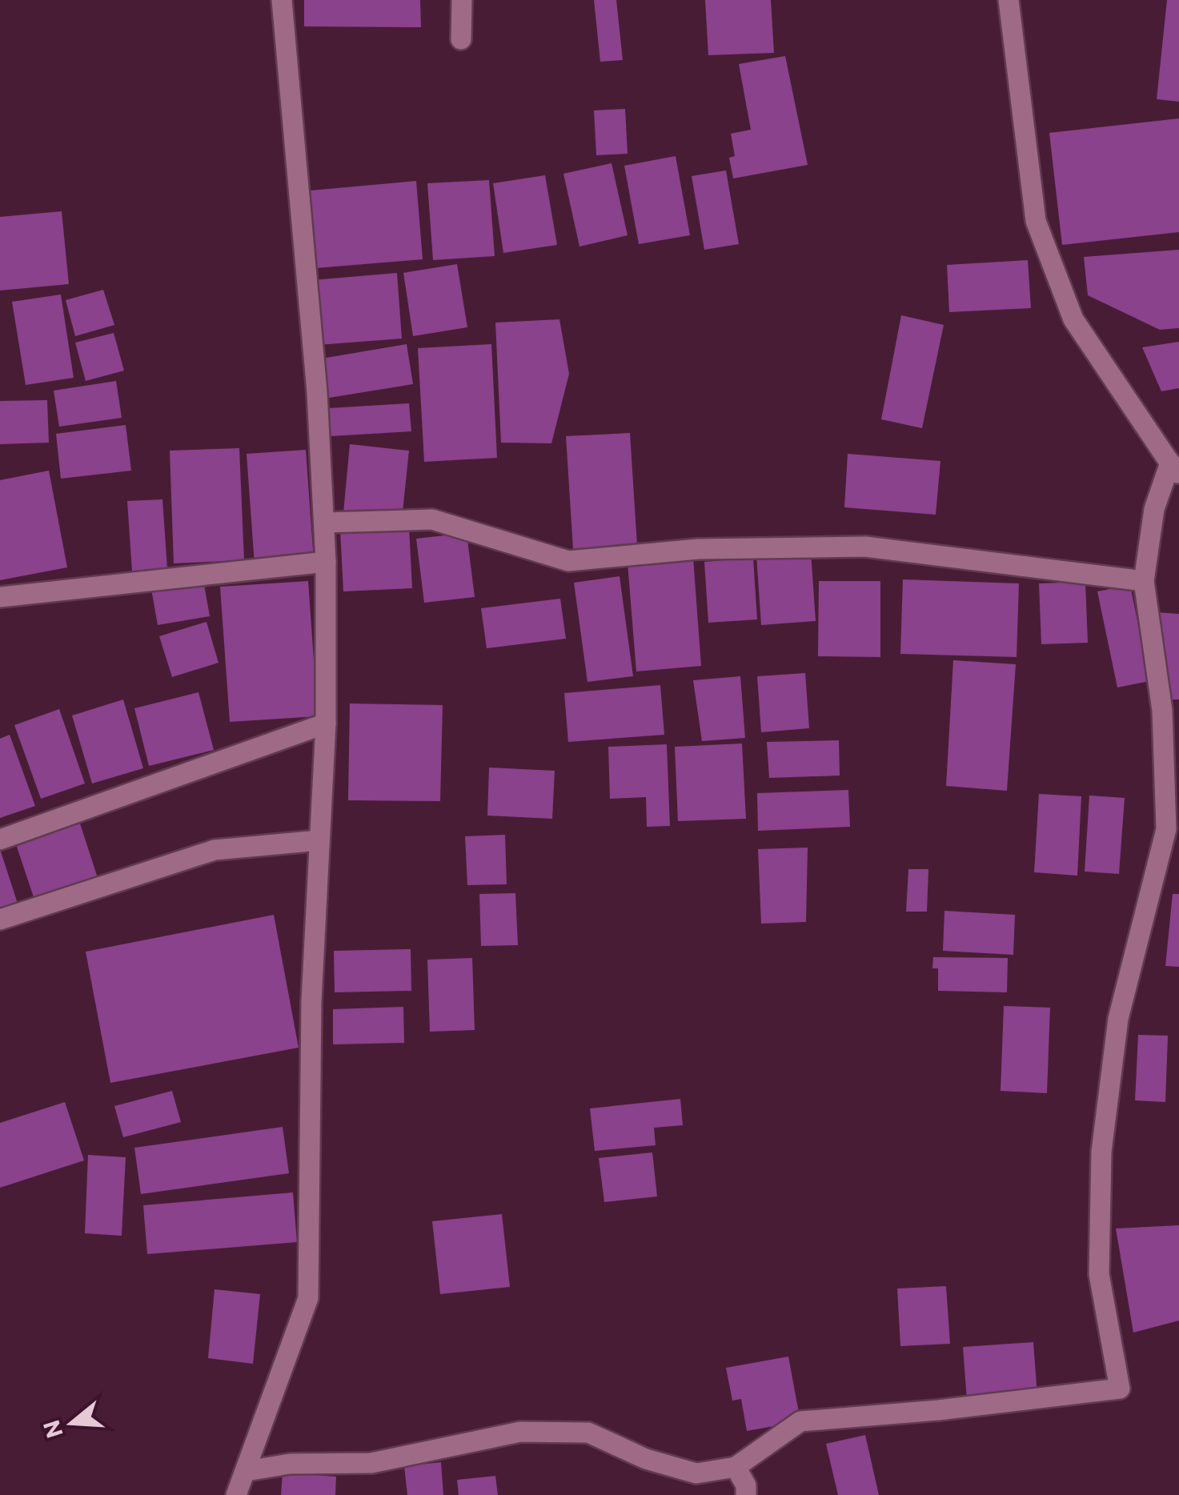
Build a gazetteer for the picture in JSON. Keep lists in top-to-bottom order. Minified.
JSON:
{"north":"left"}
